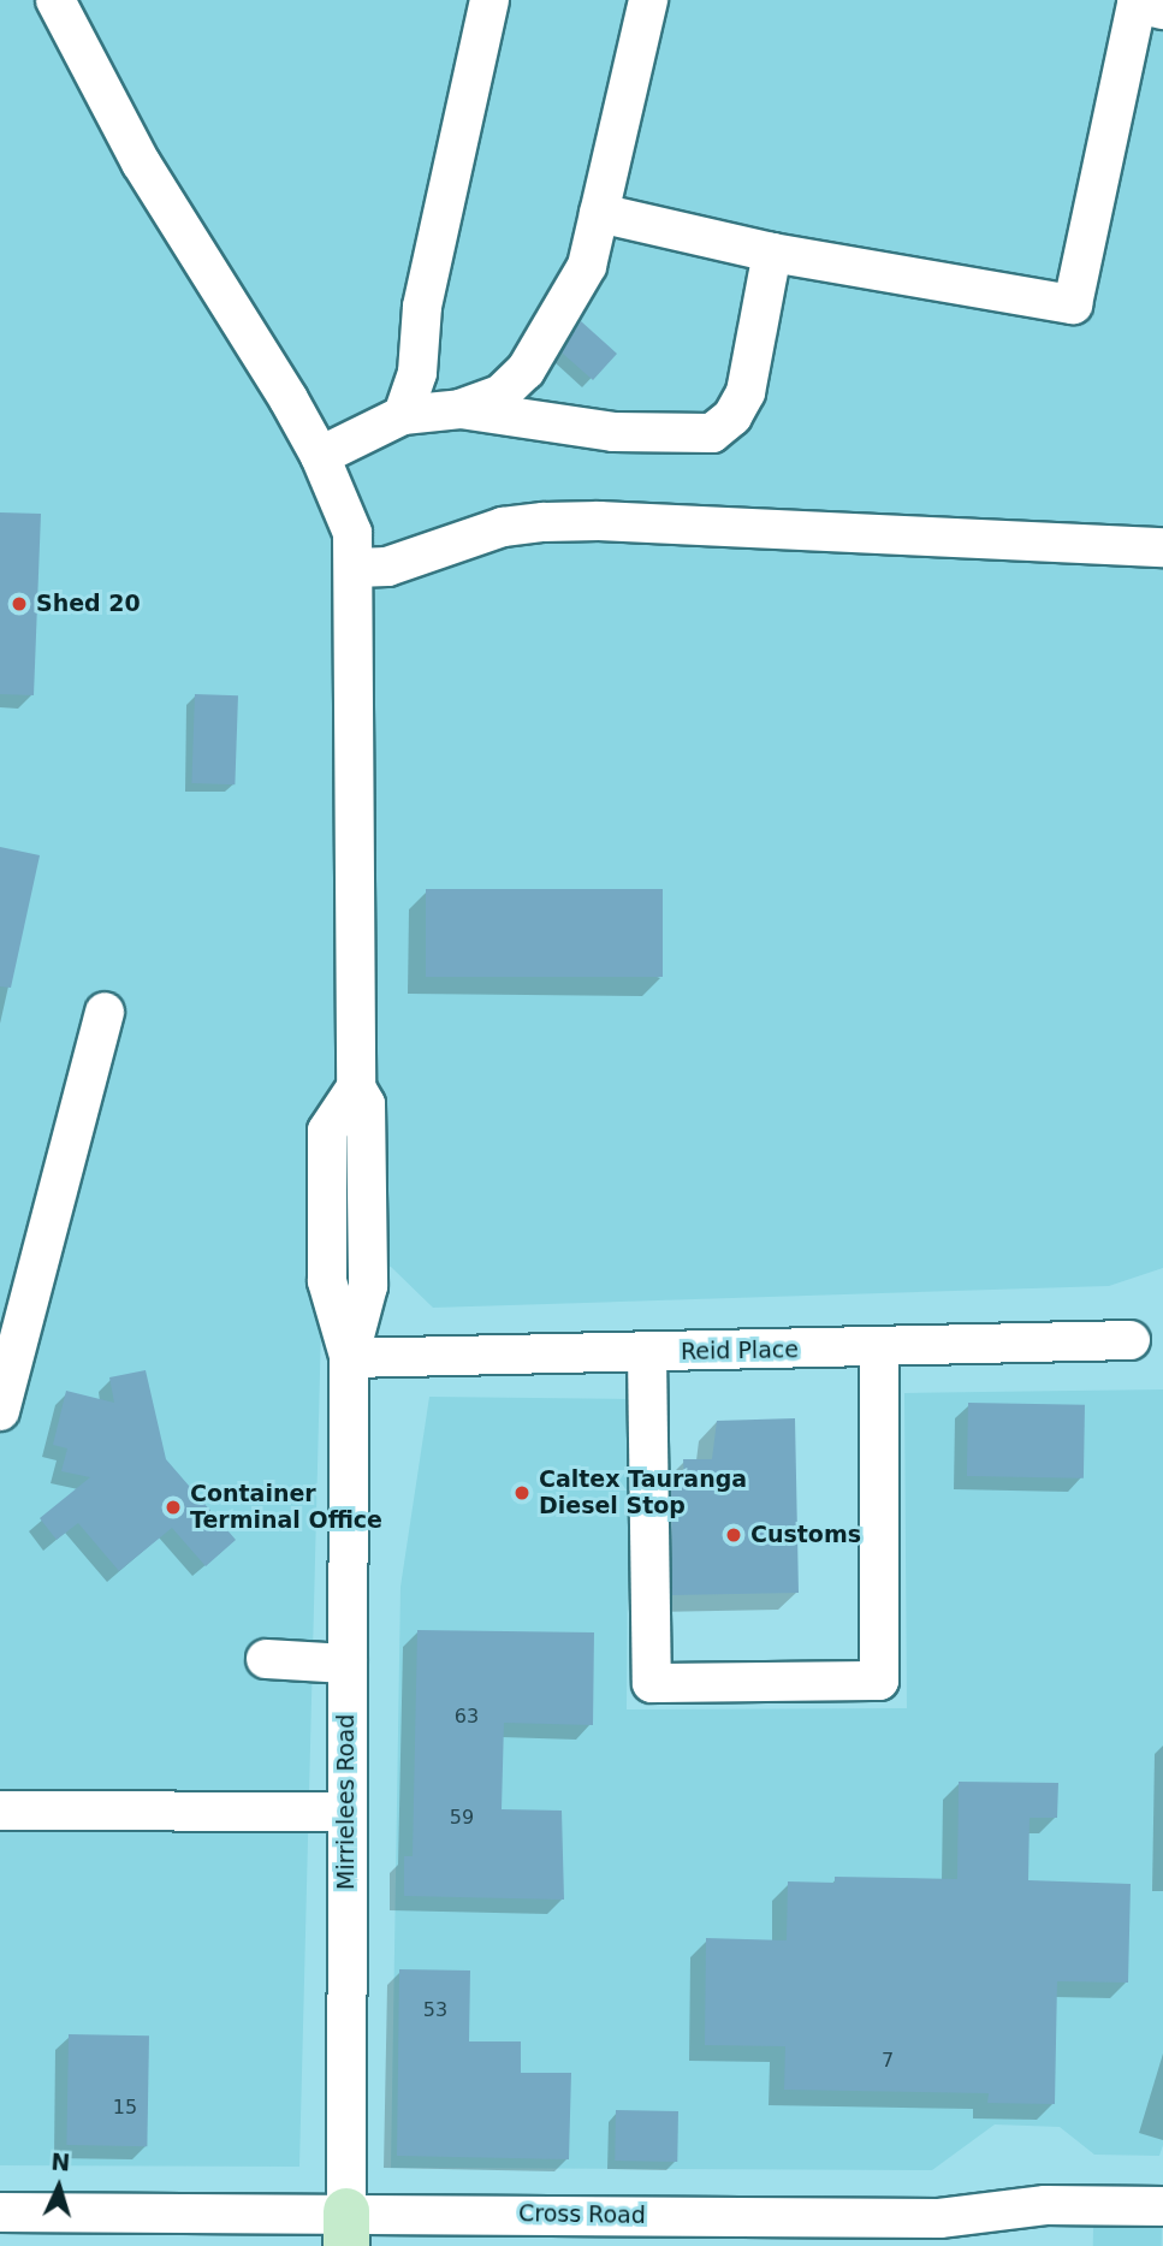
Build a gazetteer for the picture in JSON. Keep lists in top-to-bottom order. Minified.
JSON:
{"streets":{"street":["Reid Place","Mirrielees Road","Cross Road"]},"crossings":[["Reid Place","Mirrielees Road"],["Mirrielees Road","Cross Road"]],"places":["Shed 20","Caltex Tauranga Diesel Stop","Container Terminal Office","Customs"],"house_numbers":["63","59","53","7","15"],"north":"top"}
